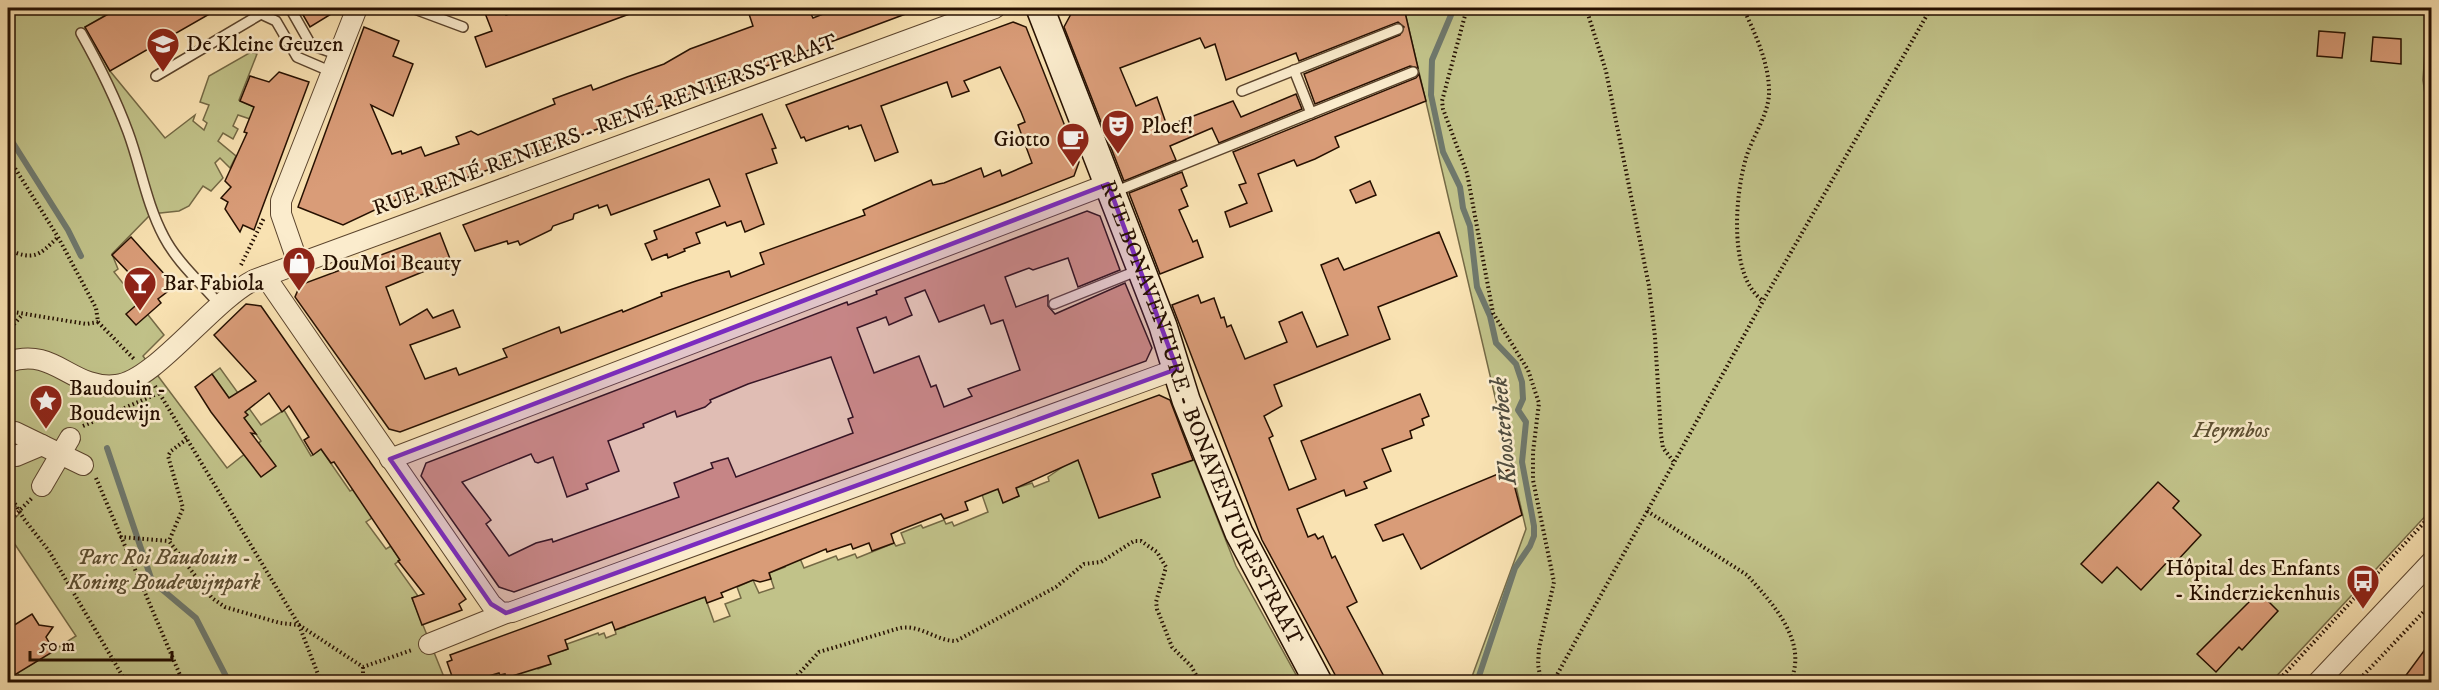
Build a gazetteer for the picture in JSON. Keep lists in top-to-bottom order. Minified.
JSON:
{"streets":{"street":["RUE RENÉ RENIERS - RENÉ RENIERSSTRAAT","RUE BONAVENTURE - BONAVENTURESTRAAT"]},"water":["Kloosterbeek"],"parks":["Heymbos","Parc Roi Baudouin - Koning Boudewijnpark"],"places":{"school or university":["De Kleine Geuzen"],"theatre":["Ploef!"],"cafe":["Giotto"],"shop":["DouMoi Beauty"],"bar":["Bar Fabiola"],"place":["Baudouin - Boudewijn"],"bus stop":["Hôpital des Enfants - Kinderziekenhuis"]},"scale_bar":"50 m"}
